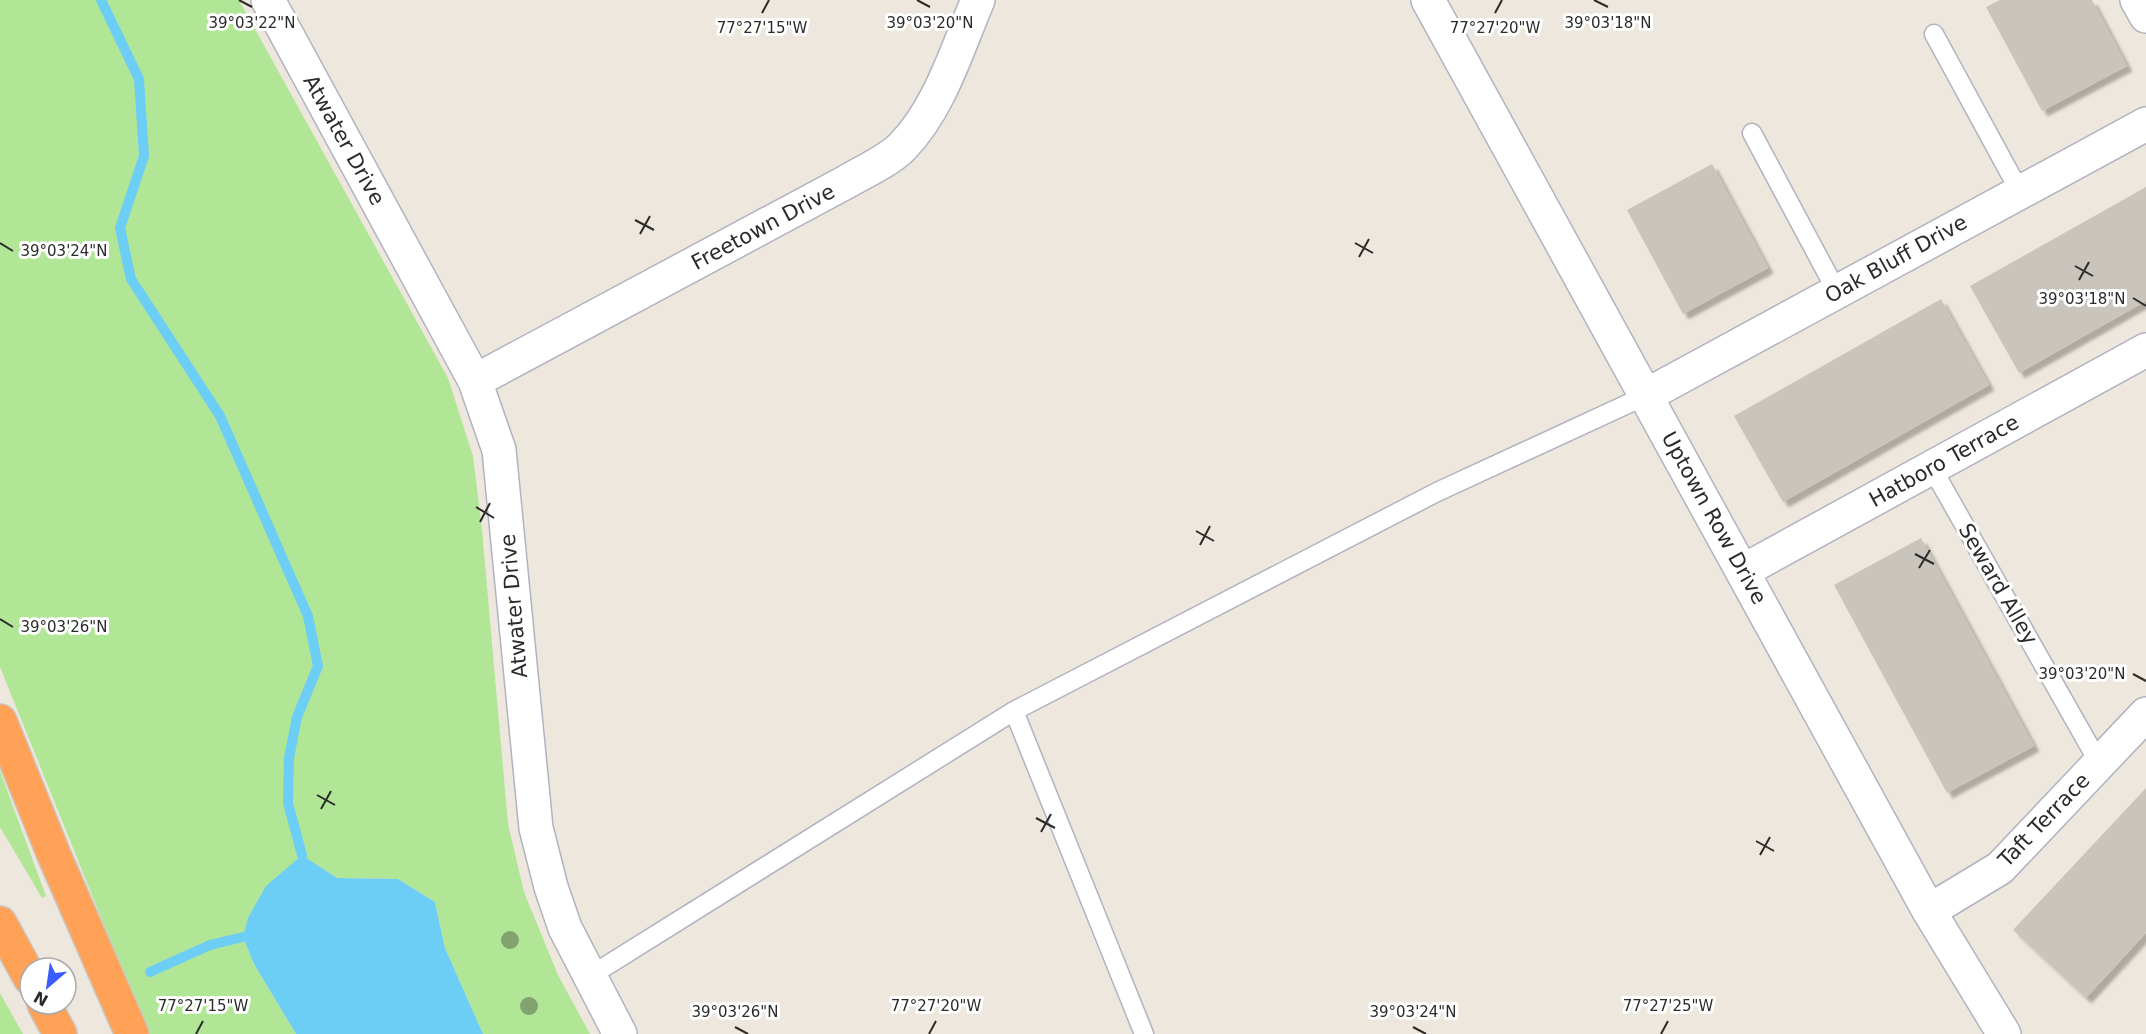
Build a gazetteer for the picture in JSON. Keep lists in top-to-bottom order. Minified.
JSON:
{"streets":{"street":["Atwater Drive","Freetown Drive","Oak Bluff Drive","Hatboro Terrace","Uptown Row Drive","Taft Terrace"],"lane":["Seward Alley"]},"crossings":[["Atwater Drive","Freetown Drive"],["Oak Bluff Drive","Uptown Row Drive"],["Hatboro Terrace","Uptown Row Drive"],["Hatboro Terrace","Seward Alley"],["Uptown Row Drive","Taft Terrace"],["Seward Alley","Taft Terrace"]],"north":"bottom left","coordinates":["39°03'22\"N","39°03'20\"N","39°03'18\"N","77°27'15\"W","77°27'20\"W","39°03'24\"N","39°03'26\"N","77°27'25\"W"]}
